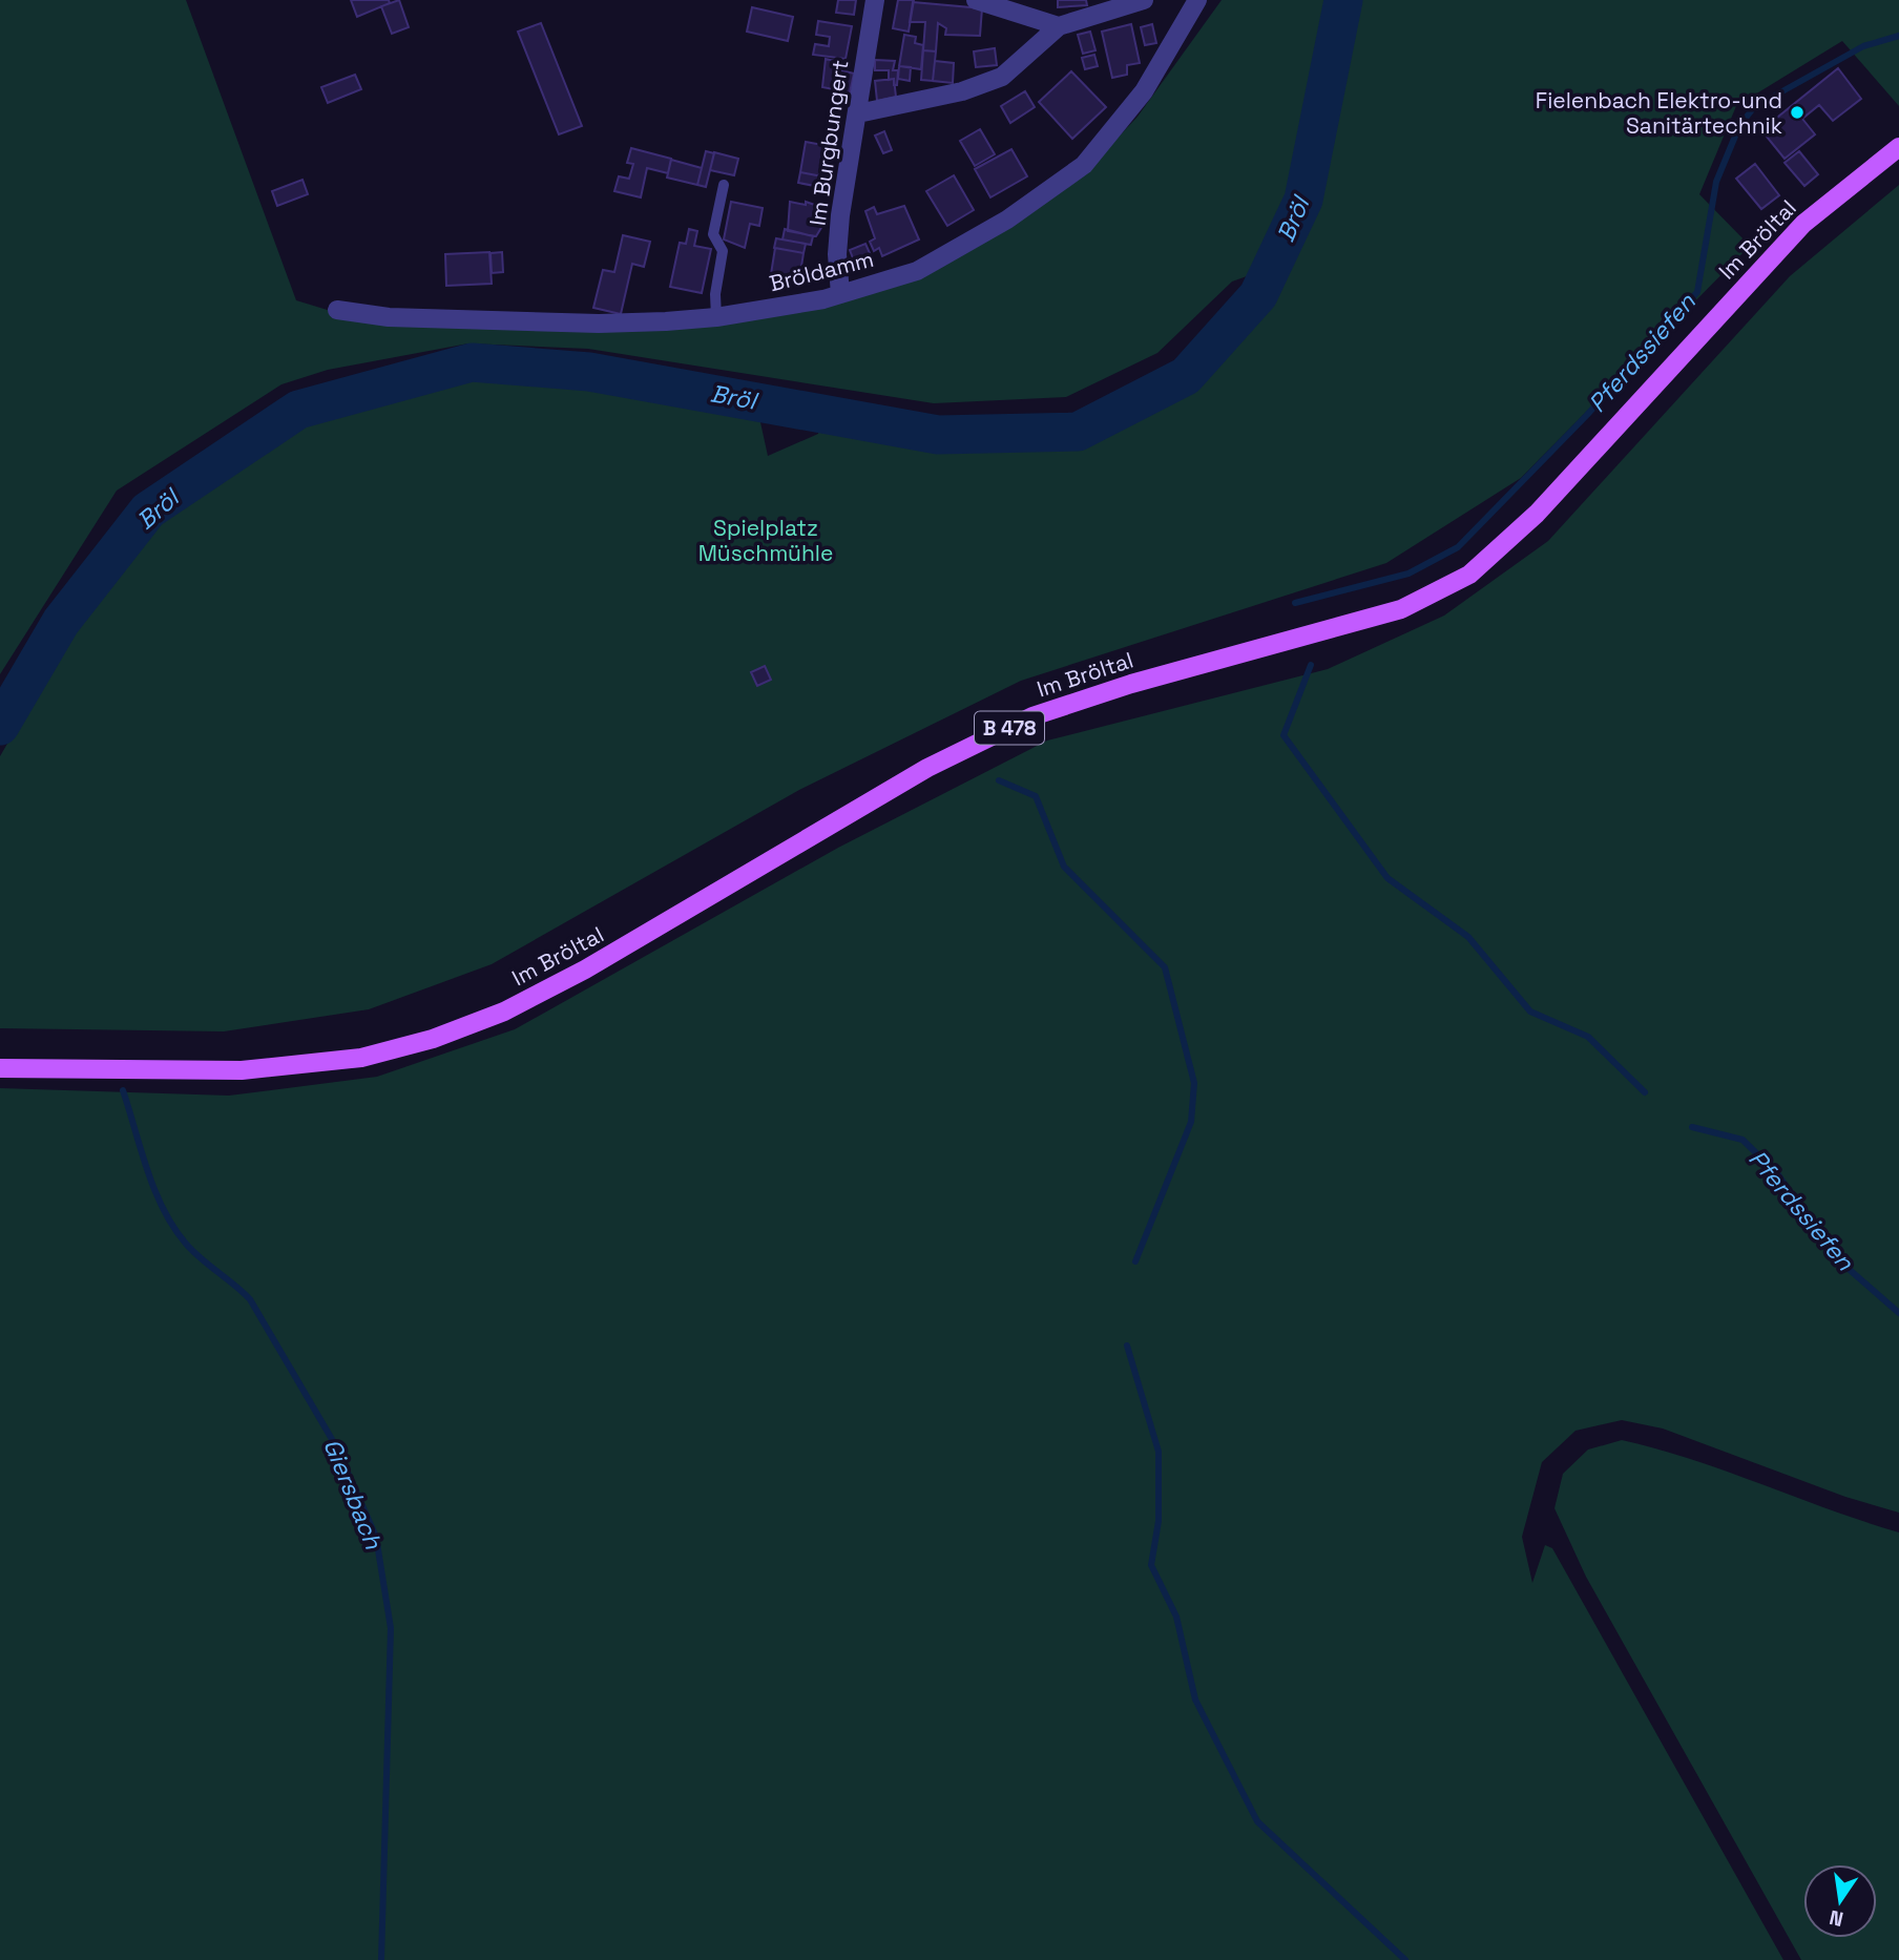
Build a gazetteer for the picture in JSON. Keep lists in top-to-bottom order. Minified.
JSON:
{"streets":{"main road":["Im Bröltal","B 478"],"street":["Im Burgbungert","Bröldamm"]},"crossings":[["Im Burgbungert","Bröldamm"]],"water":["Bröl","Pferdssiefen","Giersbach"],"parks":["Spielplatz Müschmühle"],"places":["Fielenbach Elektro-und Sanitärtechnik"],"north":"bottom"}
